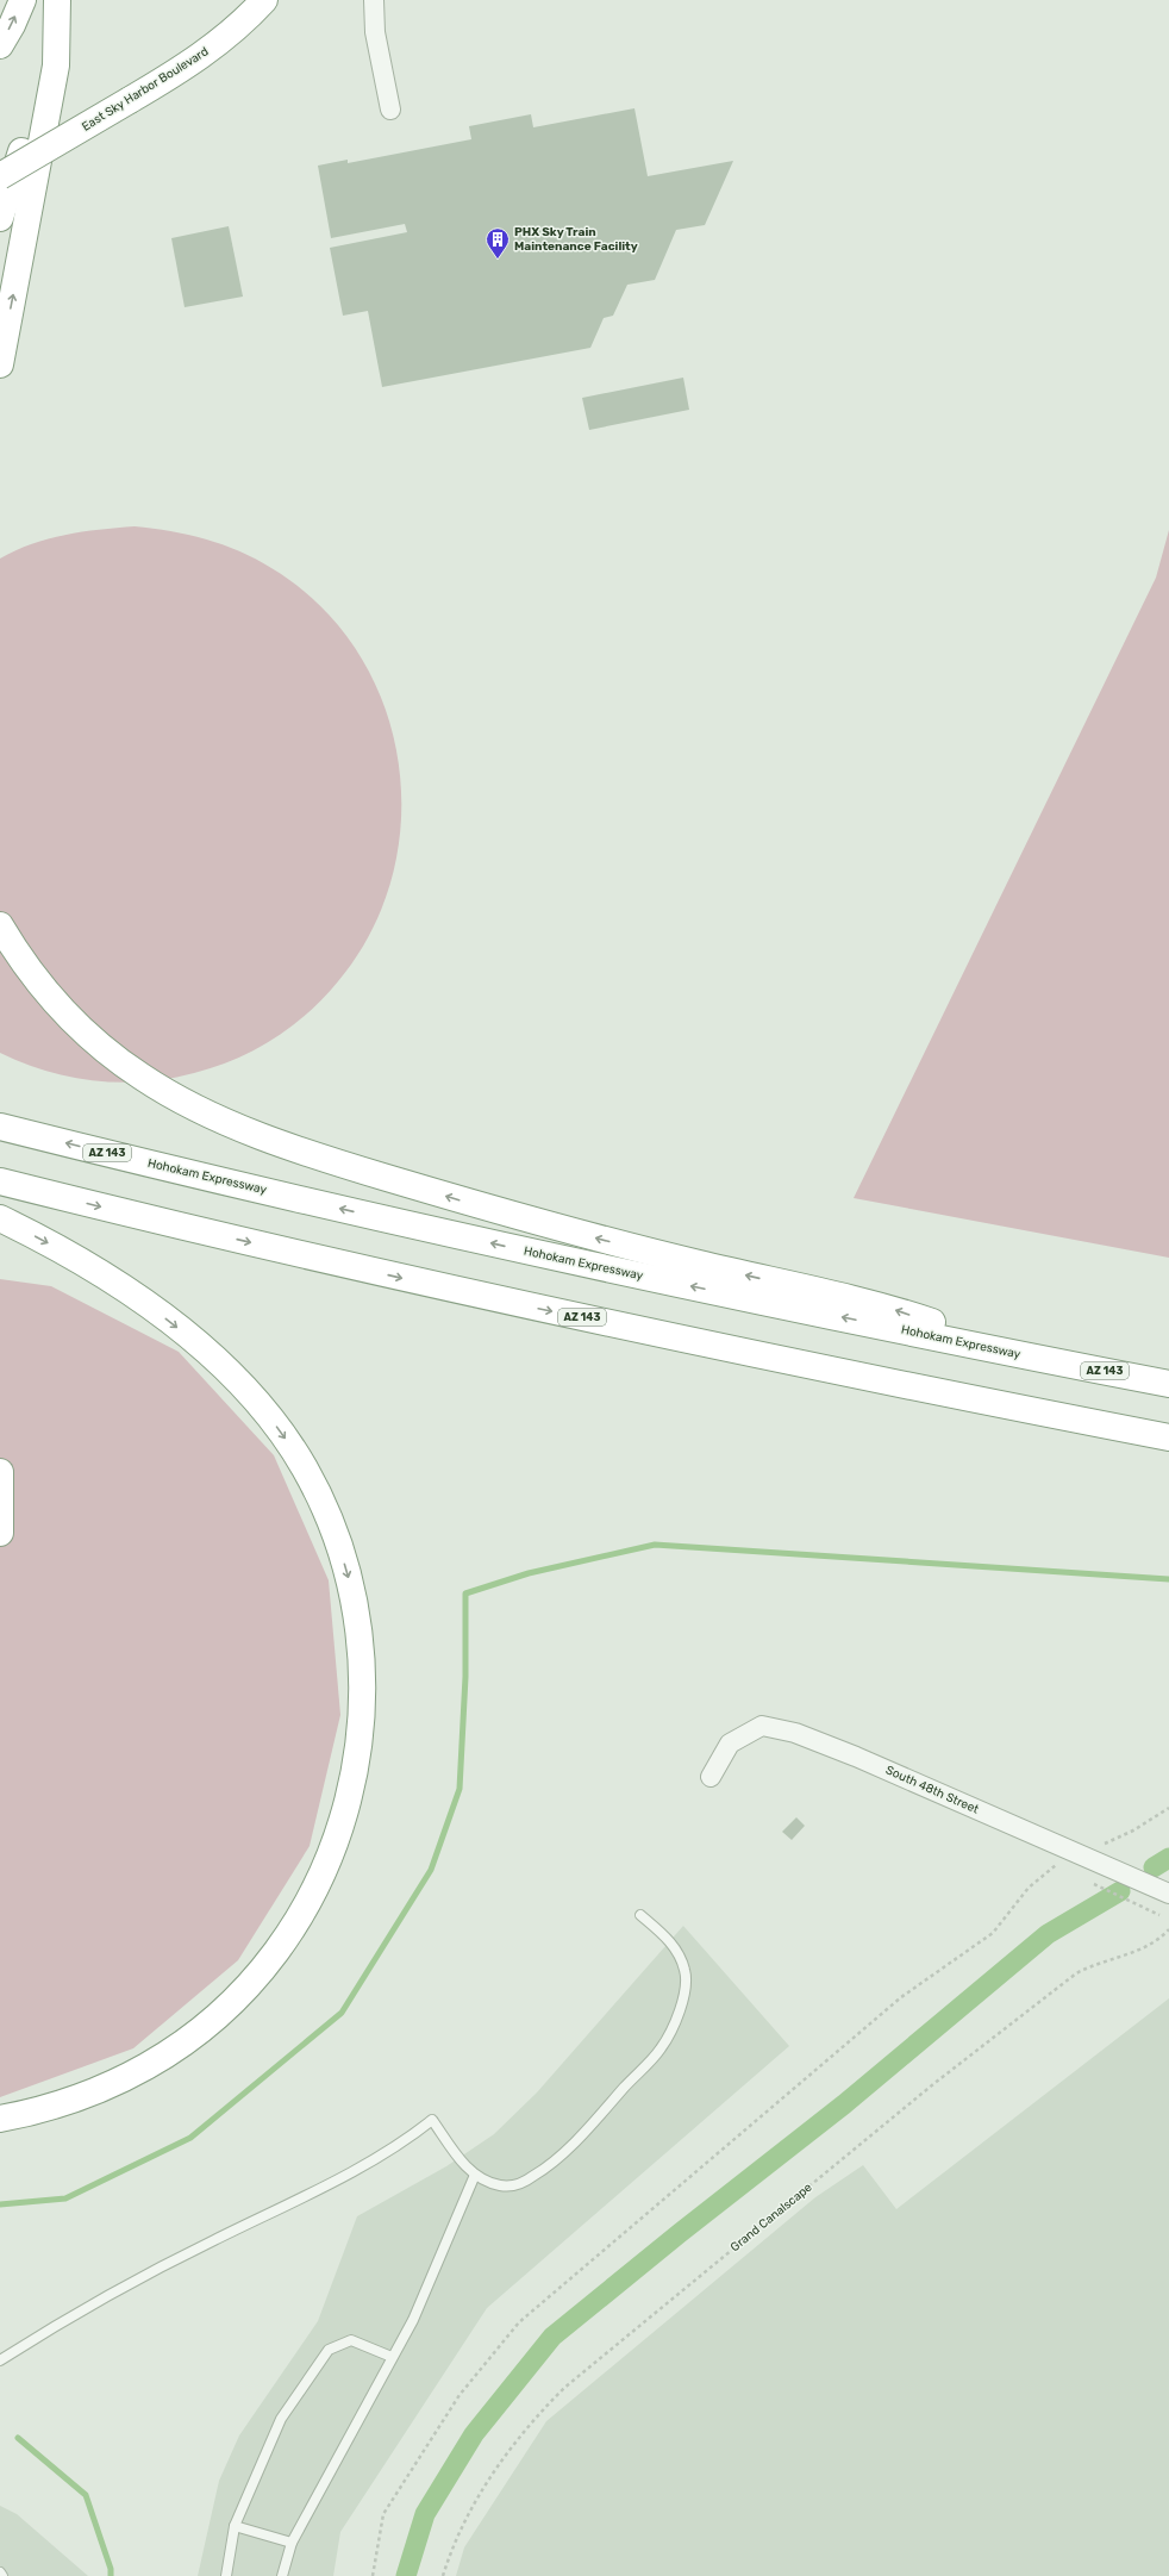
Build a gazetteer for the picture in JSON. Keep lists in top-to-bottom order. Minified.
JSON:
{"streets":{"highway":["East Sky Harbor Boulevard","AZ 143","Hohokam Expressway"],"street":["South 48th Street"],"path":["Grand Canalscape"]},"places":{"building":["PHX Sky Train Maintenance Facility"]}}
